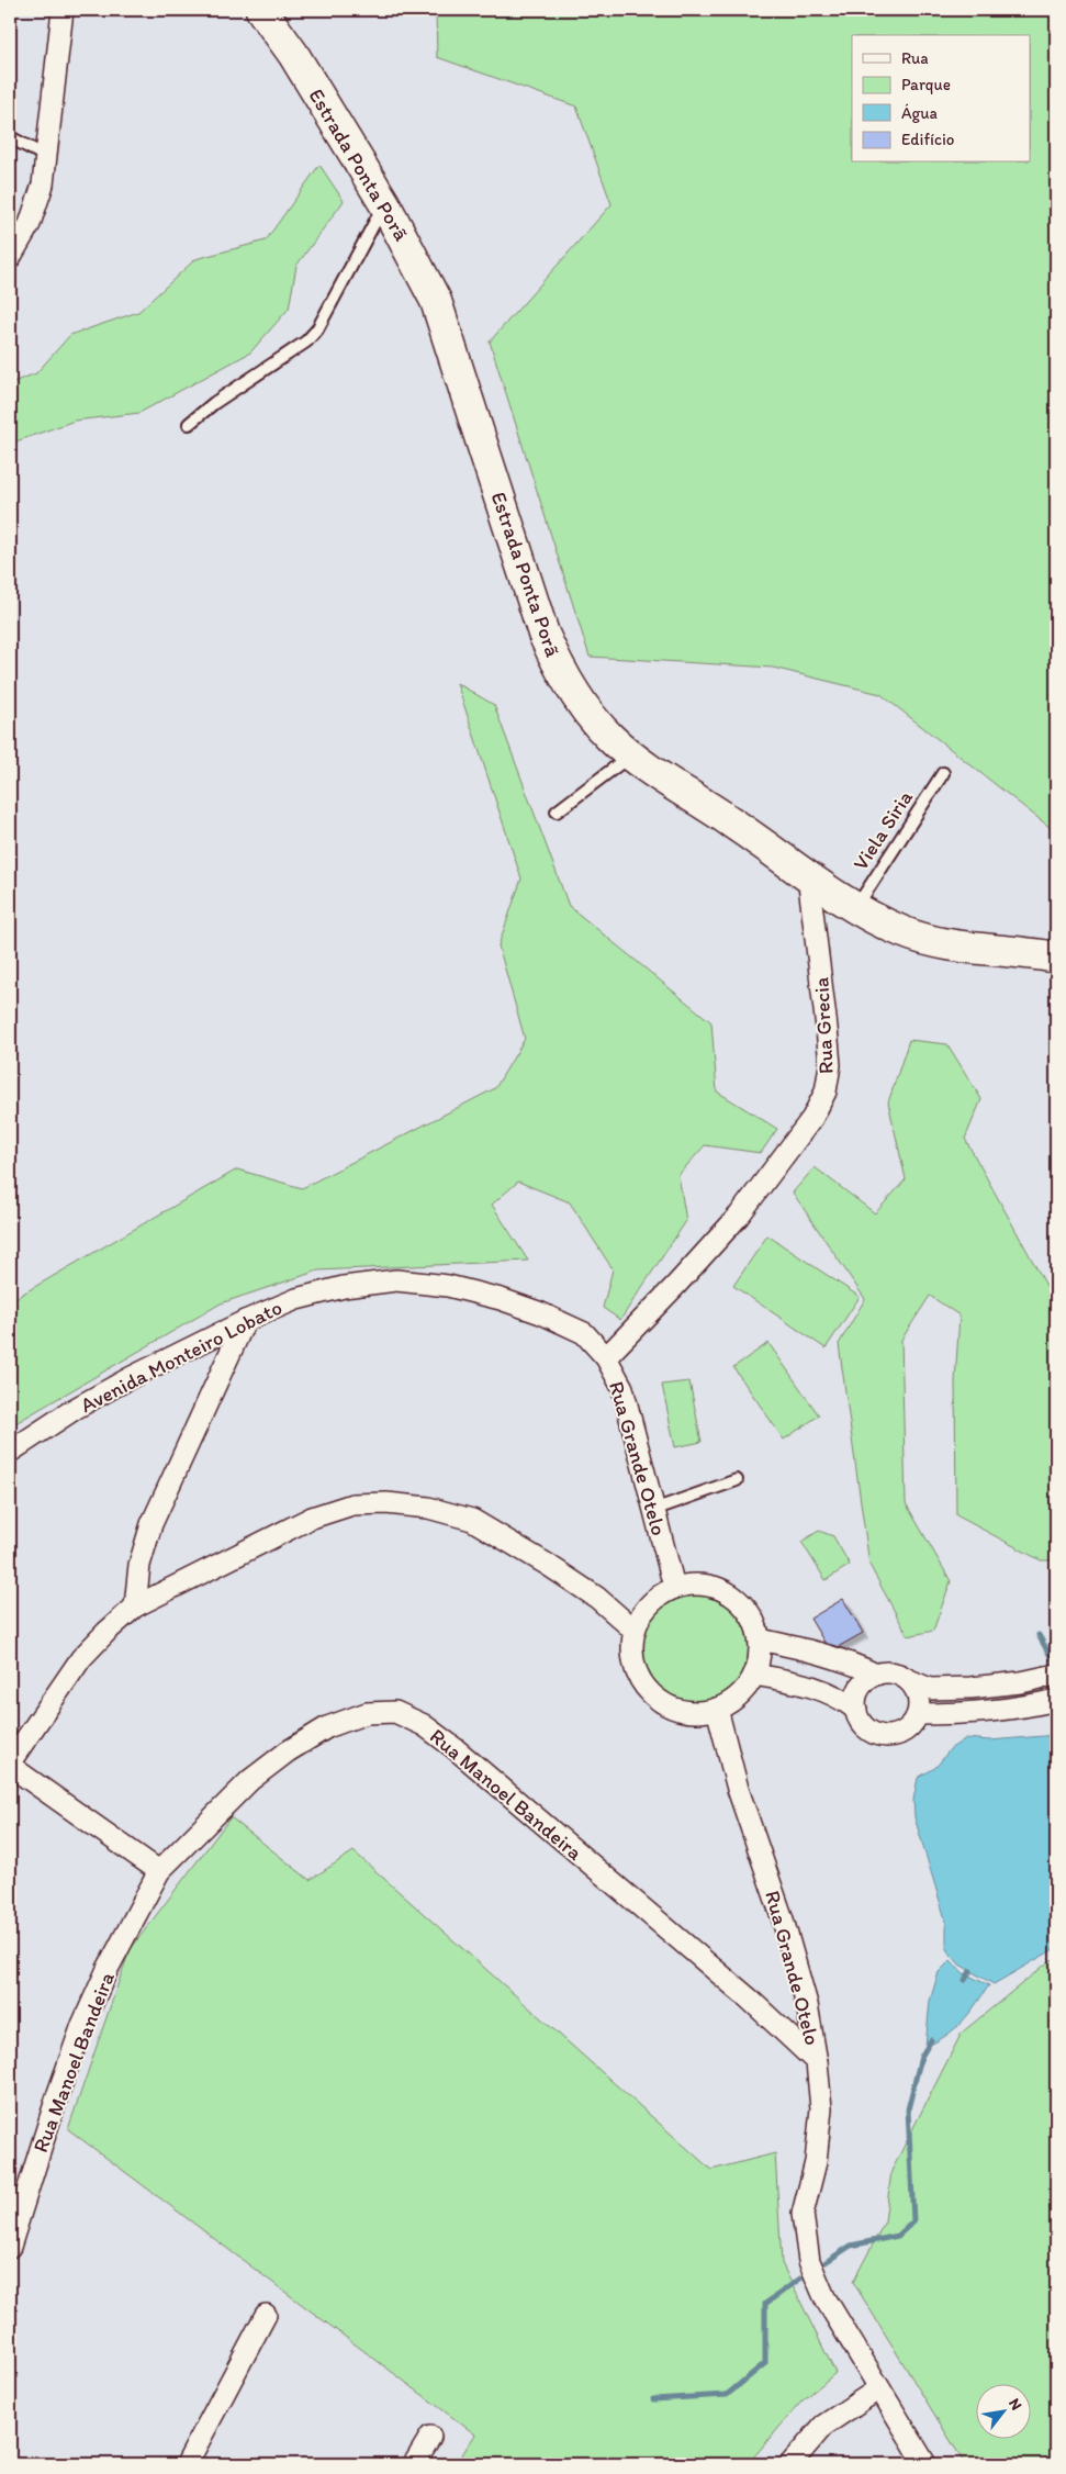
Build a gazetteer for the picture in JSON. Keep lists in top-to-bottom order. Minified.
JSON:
{"streets":{"main road":["Estrada Ponta Porã"],"street":["Rua Grecia","Avenida Monteiro Lobato","Rua Grande Otelo","Rua Manoel Bandeira"],"lane":["Viela Siria"]},"crossings":[["Estrada Ponta Porã","Viela Siria"],["Estrada Ponta Porã","Rua Grecia"],["Rua Grecia","Rua Grande Otelo"],["Avenida Monteiro Lobato","Rua Grande Otelo"],["Rua Grande Otelo","Rua Manoel Bandeira"]],"legend":["Rua","Parque","Água","Edifício"],"north":"top right"}
